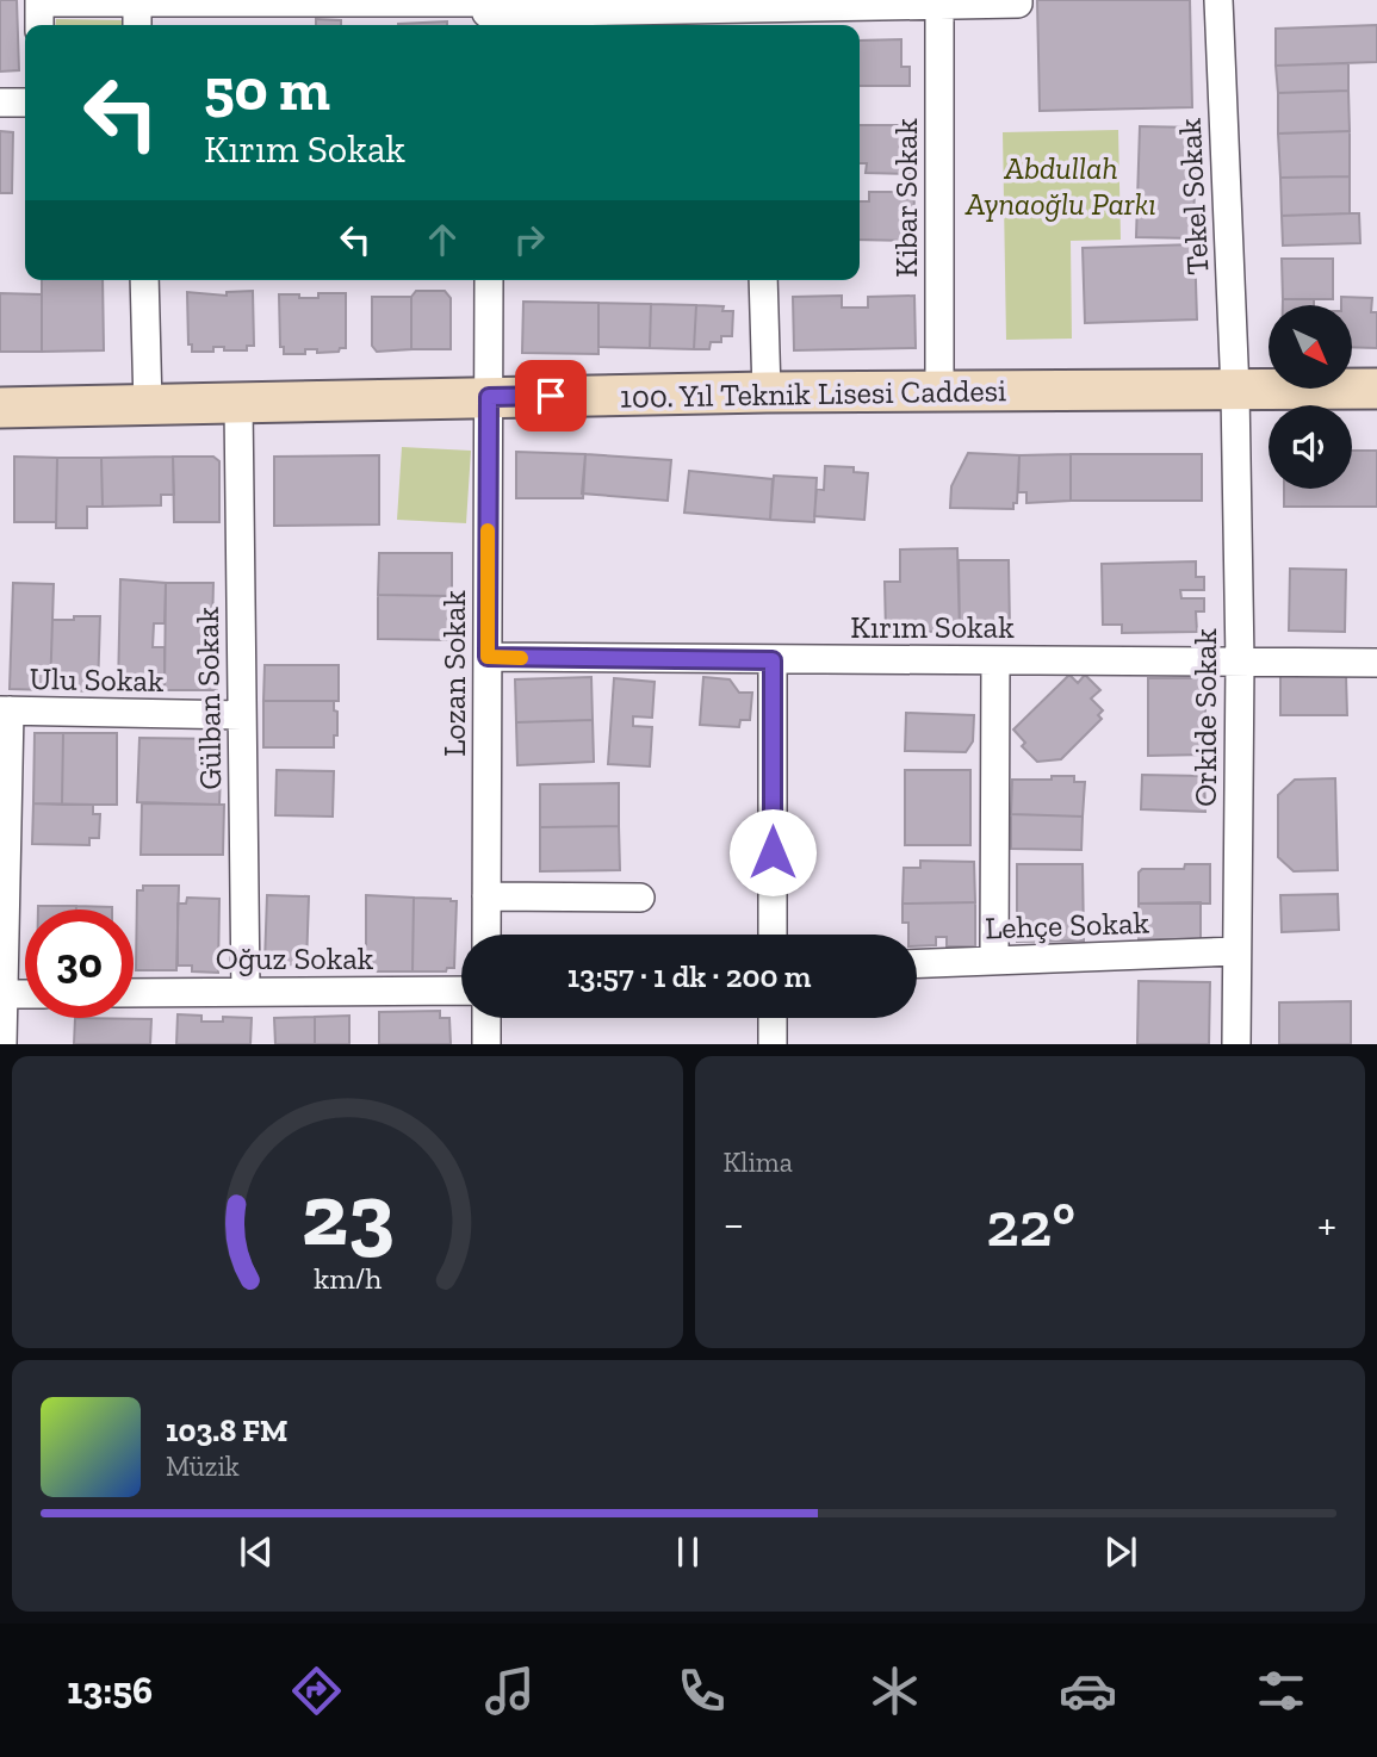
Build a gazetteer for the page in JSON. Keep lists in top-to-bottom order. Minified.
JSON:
{"streets":{"main road":["100. Yıl Teknik Lisesi Caddesi"],"street":["Tekel Sokak","Kibar Sokak","Kırım Sokak","Lozan Sokak","Ulu Sokak","Gülban Sokak","Orkide Sokak","Lehçe Sokak","Oğuz Sokak"]},"crossings":[["Tekel Sokak","100. Yıl Teknik Lisesi Caddesi"],["Tekel Sokak","Orkide Sokak"],["Kibar Sokak","100. Yıl Teknik Lisesi Caddesi"],["100. Yıl Teknik Lisesi Caddesi","Lozan Sokak"],["100. Yıl Teknik Lisesi Caddesi","Gülban Sokak"],["100. Yıl Teknik Lisesi Caddesi","Orkide Sokak"],["Kırım Sokak","Lozan Sokak"],["Kırım Sokak","Orkide Sokak"],["Ulu Sokak","Gülban Sokak"],["Gülban Sokak","Oğuz Sokak"],["Orkide Sokak","Lehçe Sokak"]],"parks":["Abdullah Aynaoğlu Parkı"],"north":"bottom right","page":{"turn":["50 m","Kırım Sokak"],"limit":"30","trip":"13:57 · 1 dk · 200 m","tile":"Klima","heat":["−","22°","+"],"song":["103.8 FM","Müzik"],"tabs":"13:56","gauge":["23","km/h"]}}
